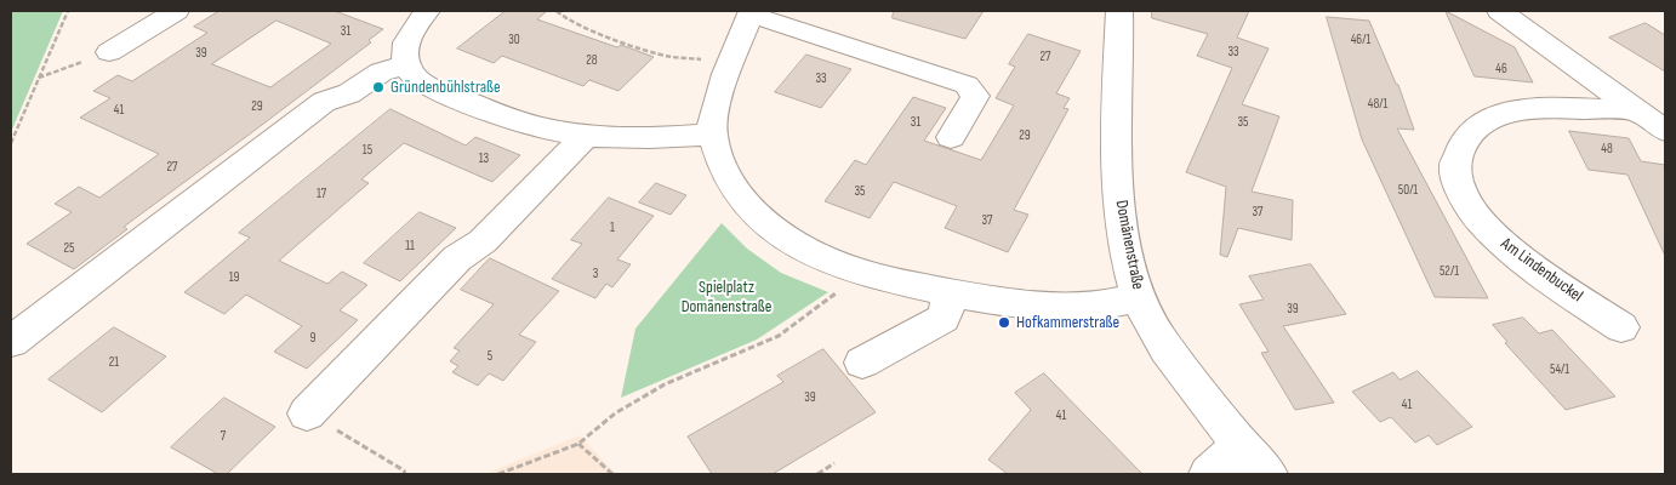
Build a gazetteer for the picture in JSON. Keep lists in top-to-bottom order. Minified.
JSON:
{"streets":{"street":["Domänenstraße","Am Lindenbuckel"]},"parks":["Spielplatz Domänenstraße"],"places":["Gründenbühlstraße","Hofkammerstraße"],"house_numbers":["31","30","46/1","33","39","27","28","46","33","48/1","29","41","31","35","29","48","15","13","27","50/1","35","17","37","37","1","11","25","52/1","3","19","39","9","5","21","54/1","39","41","41","7"]}
